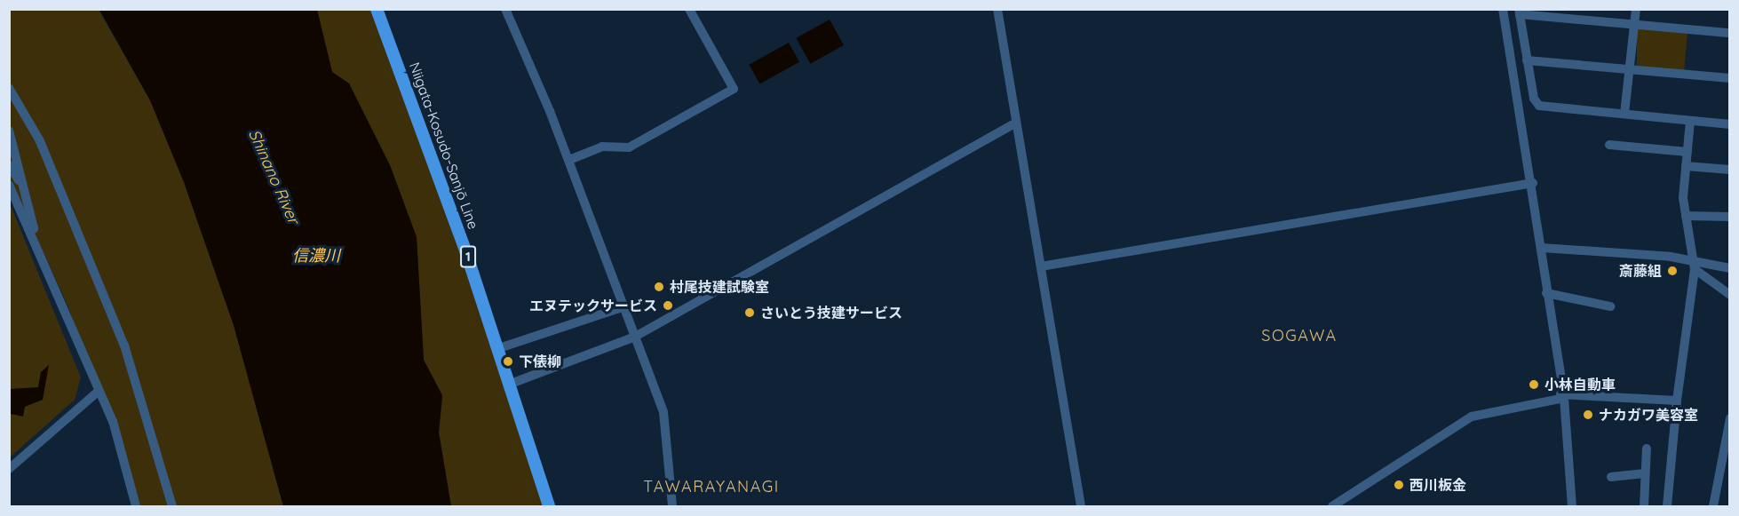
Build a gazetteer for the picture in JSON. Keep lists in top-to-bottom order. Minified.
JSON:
{"streets":{"main road":["Niigata-Kosudo-Sanjō Line","1"]},"districts":["SOGAWA","TAWARAYANAGI"],"water":["Shinano River","信濃川"],"places":["斎藤組","村尾技建試験室","エヌテックサービス","さいとう技建サービス","下俵柳","小林自動車","ナカガワ美容室","西川板金"]}
